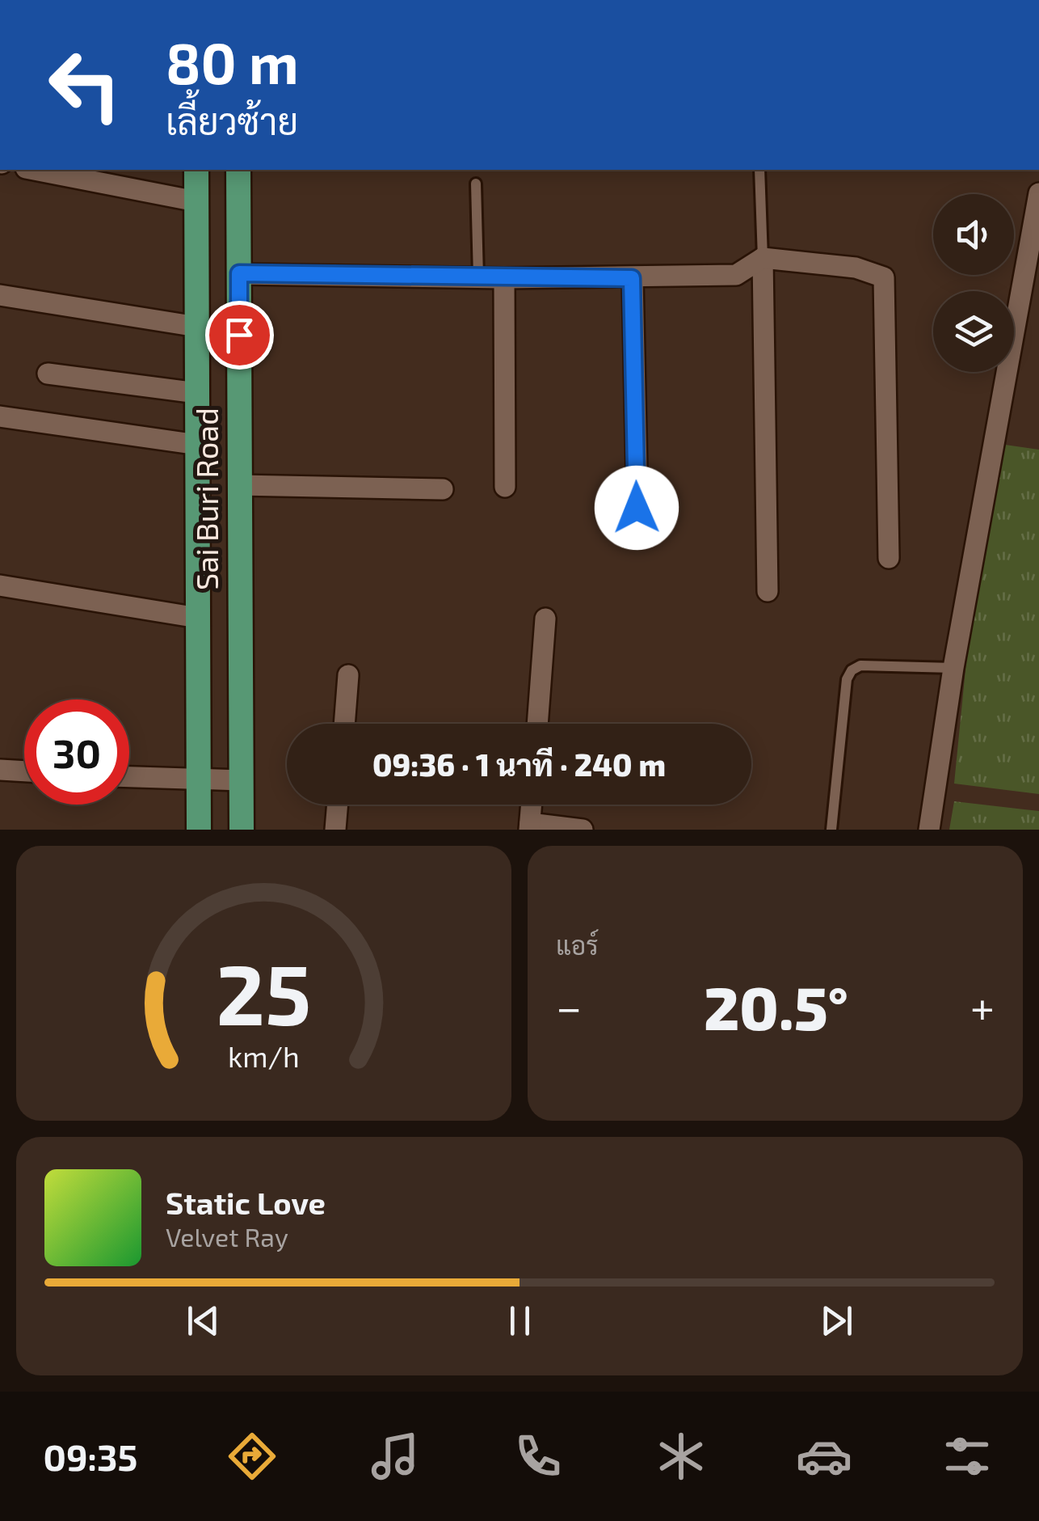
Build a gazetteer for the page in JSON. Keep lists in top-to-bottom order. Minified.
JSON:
{"streets":{"main road":["Sai Buri Road"]},"page":{"turn":["80 m","เลี้ยวซ้าย"],"limit":"30","trip":"09:36 · 1 นาที · 240 m","tile":"แอร์","heat":["−","20.5°","+"],"song":["Static Love","Velvet Ray"],"tabs":"09:35","gauge":["25","km/h"]}}
